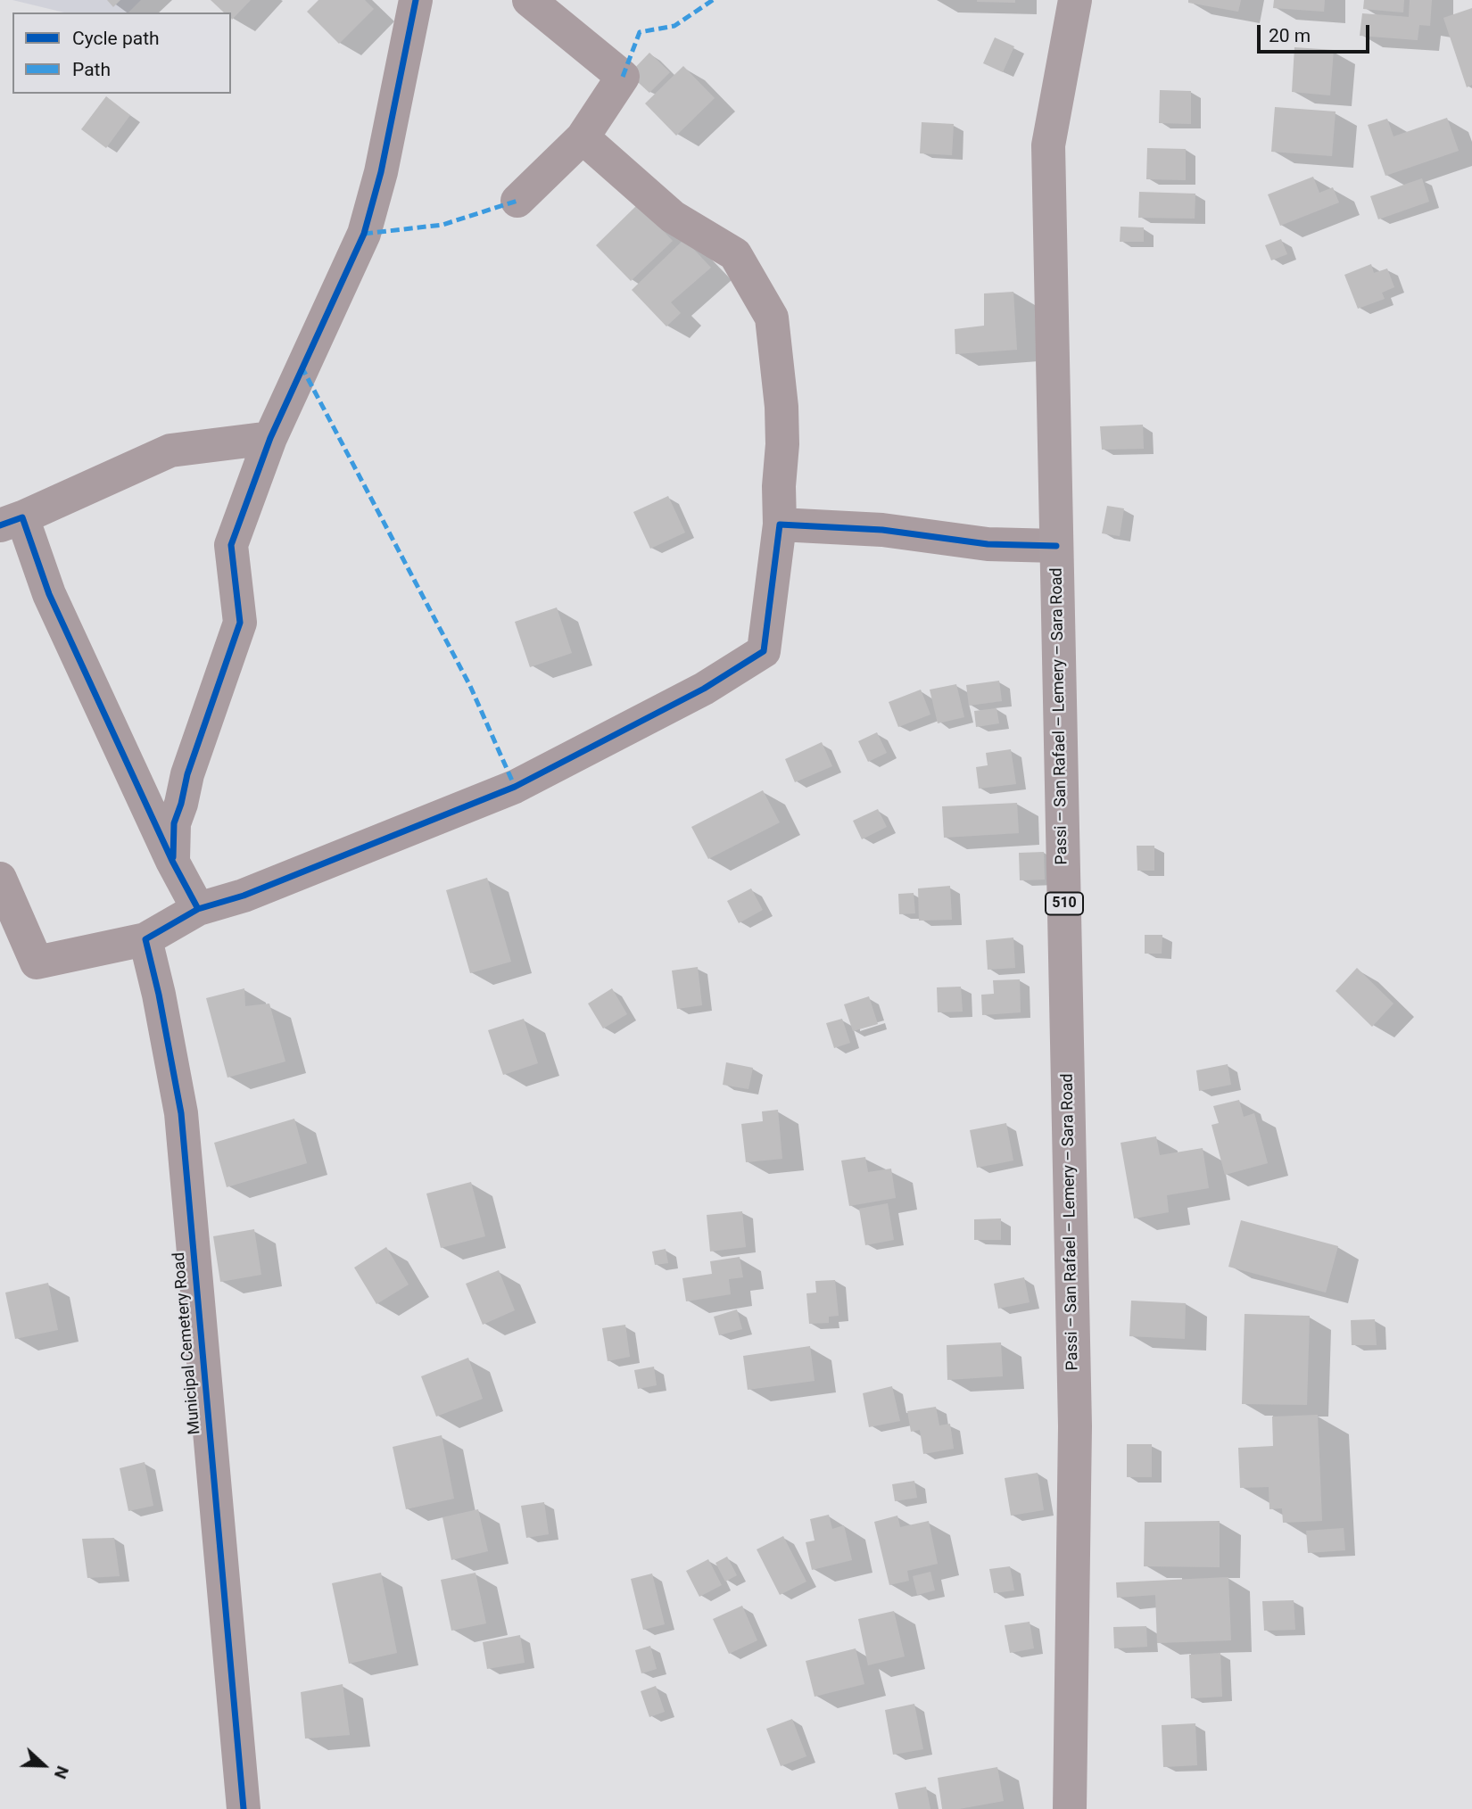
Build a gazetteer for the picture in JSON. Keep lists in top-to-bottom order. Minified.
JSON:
{"streets":{"main road":["Passi – San Rafael – Lemery – Sara Road","510"],"street":["Municipal Cemetery Road"]},"legend":["Cycle path","Path"],"scale_bar":"20 m","north":"right"}
